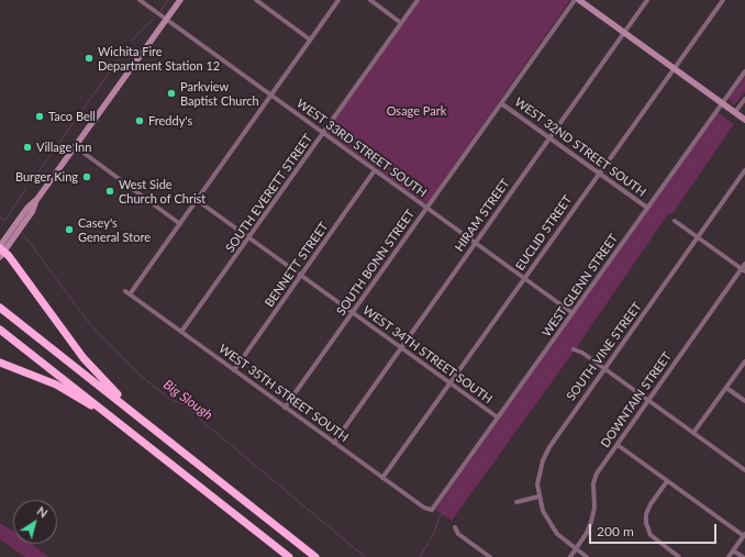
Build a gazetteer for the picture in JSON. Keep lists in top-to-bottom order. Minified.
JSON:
{"streets":{"street":["WEST 32ND STREET SOUTH","WEST 33RD STREET SOUTH","SOUTH EVERETT STREET","HIRAM STREET","EUCLID STREET","SOUTH BONN STREET","BENNETT STREET","WEST GLENN STREET","SOUTH VINE STREET","WEST 34TH STREET SOUTH","WEST 35TH STREET SOUTH","DOWNTAIN STREET"]},"crossings":[["WEST 32ND STREET SOUTH","HIRAM STREET"],["WEST 32ND STREET SOUTH","EUCLID STREET"],["WEST 32ND STREET SOUTH","SOUTH BONN STREET"],["WEST 32ND STREET SOUTH","WEST GLENN STREET"],["WEST 33RD STREET SOUTH","SOUTH EVERETT STREET"],["WEST 33RD STREET SOUTH","HIRAM STREET"],["WEST 33RD STREET SOUTH","EUCLID STREET"],["WEST 33RD STREET SOUTH","SOUTH BONN STREET"],["WEST 33RD STREET SOUTH","BENNETT STREET"],["WEST 33RD STREET SOUTH","WEST GLENN STREET"],["SOUTH EVERETT STREET","WEST 34TH STREET SOUTH"],["SOUTH EVERETT STREET","WEST 35TH STREET SOUTH"],["HIRAM STREET","WEST 34TH STREET SOUTH"],["HIRAM STREET","WEST 35TH STREET SOUTH"],["EUCLID STREET","WEST 34TH STREET SOUTH"],["EUCLID STREET","WEST 35TH STREET SOUTH"],["SOUTH BONN STREET","WEST 34TH STREET SOUTH"],["SOUTH BONN STREET","WEST 35TH STREET SOUTH"],["BENNETT STREET","WEST 34TH STREET SOUTH"],["BENNETT STREET","WEST 35TH STREET SOUTH"],["WEST GLENN STREET","WEST 34TH STREET SOUTH"],["WEST GLENN STREET","WEST 35TH STREET SOUTH"],["SOUTH VINE STREET","DOWNTAIN STREET"]],"water":["Big Slough"],"parks":["Osage Park"],"places":["Wichita Fire Department Station 12","Parkview Baptist Church","Taco Bell","Freddy's","Village Inn","Burger King","West Side Church of Christ","Casey's General Store"],"scale_bar":"200 m","north":"top right"}
